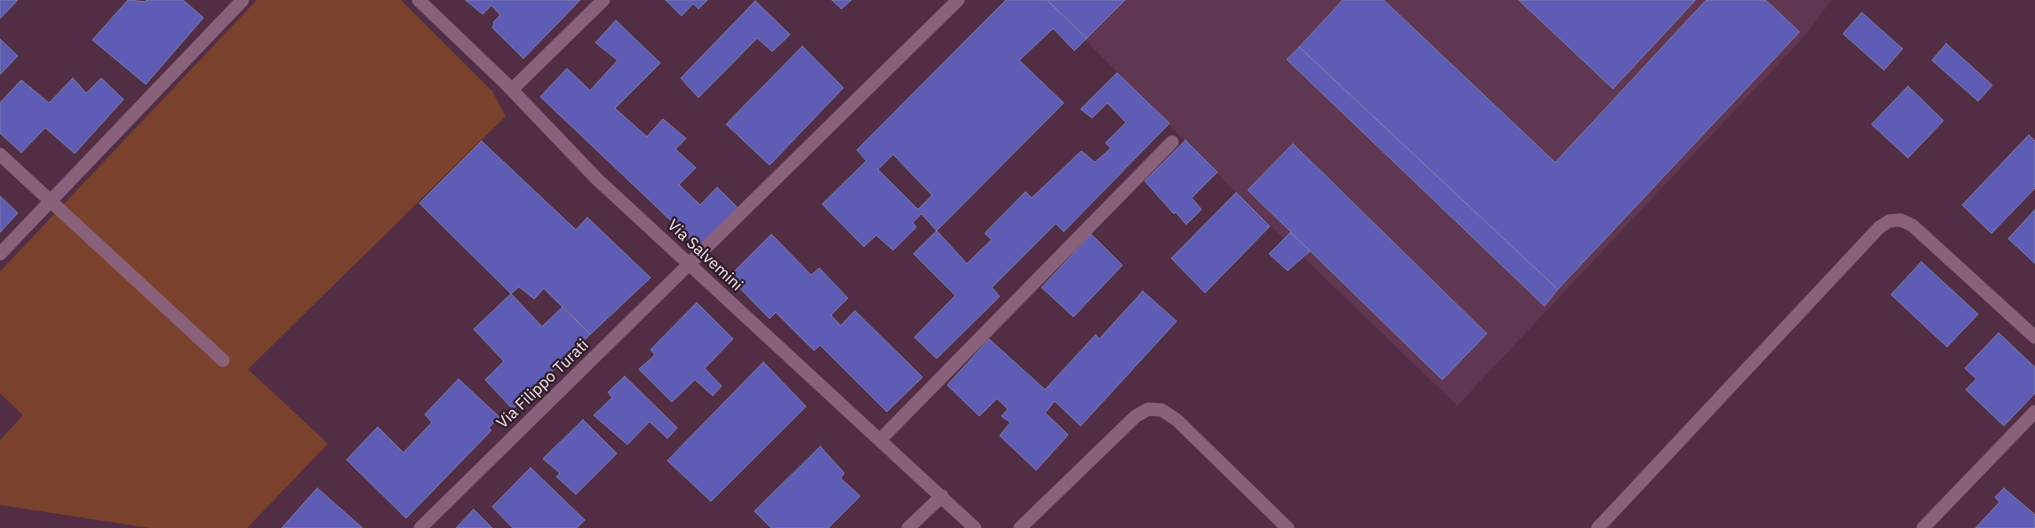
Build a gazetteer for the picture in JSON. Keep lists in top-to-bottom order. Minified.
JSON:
{"streets":{"street":["Via Salvemini","Via Filippo Turati"]},"crossings":[["Via Salvemini","Via Filippo Turati"]]}
